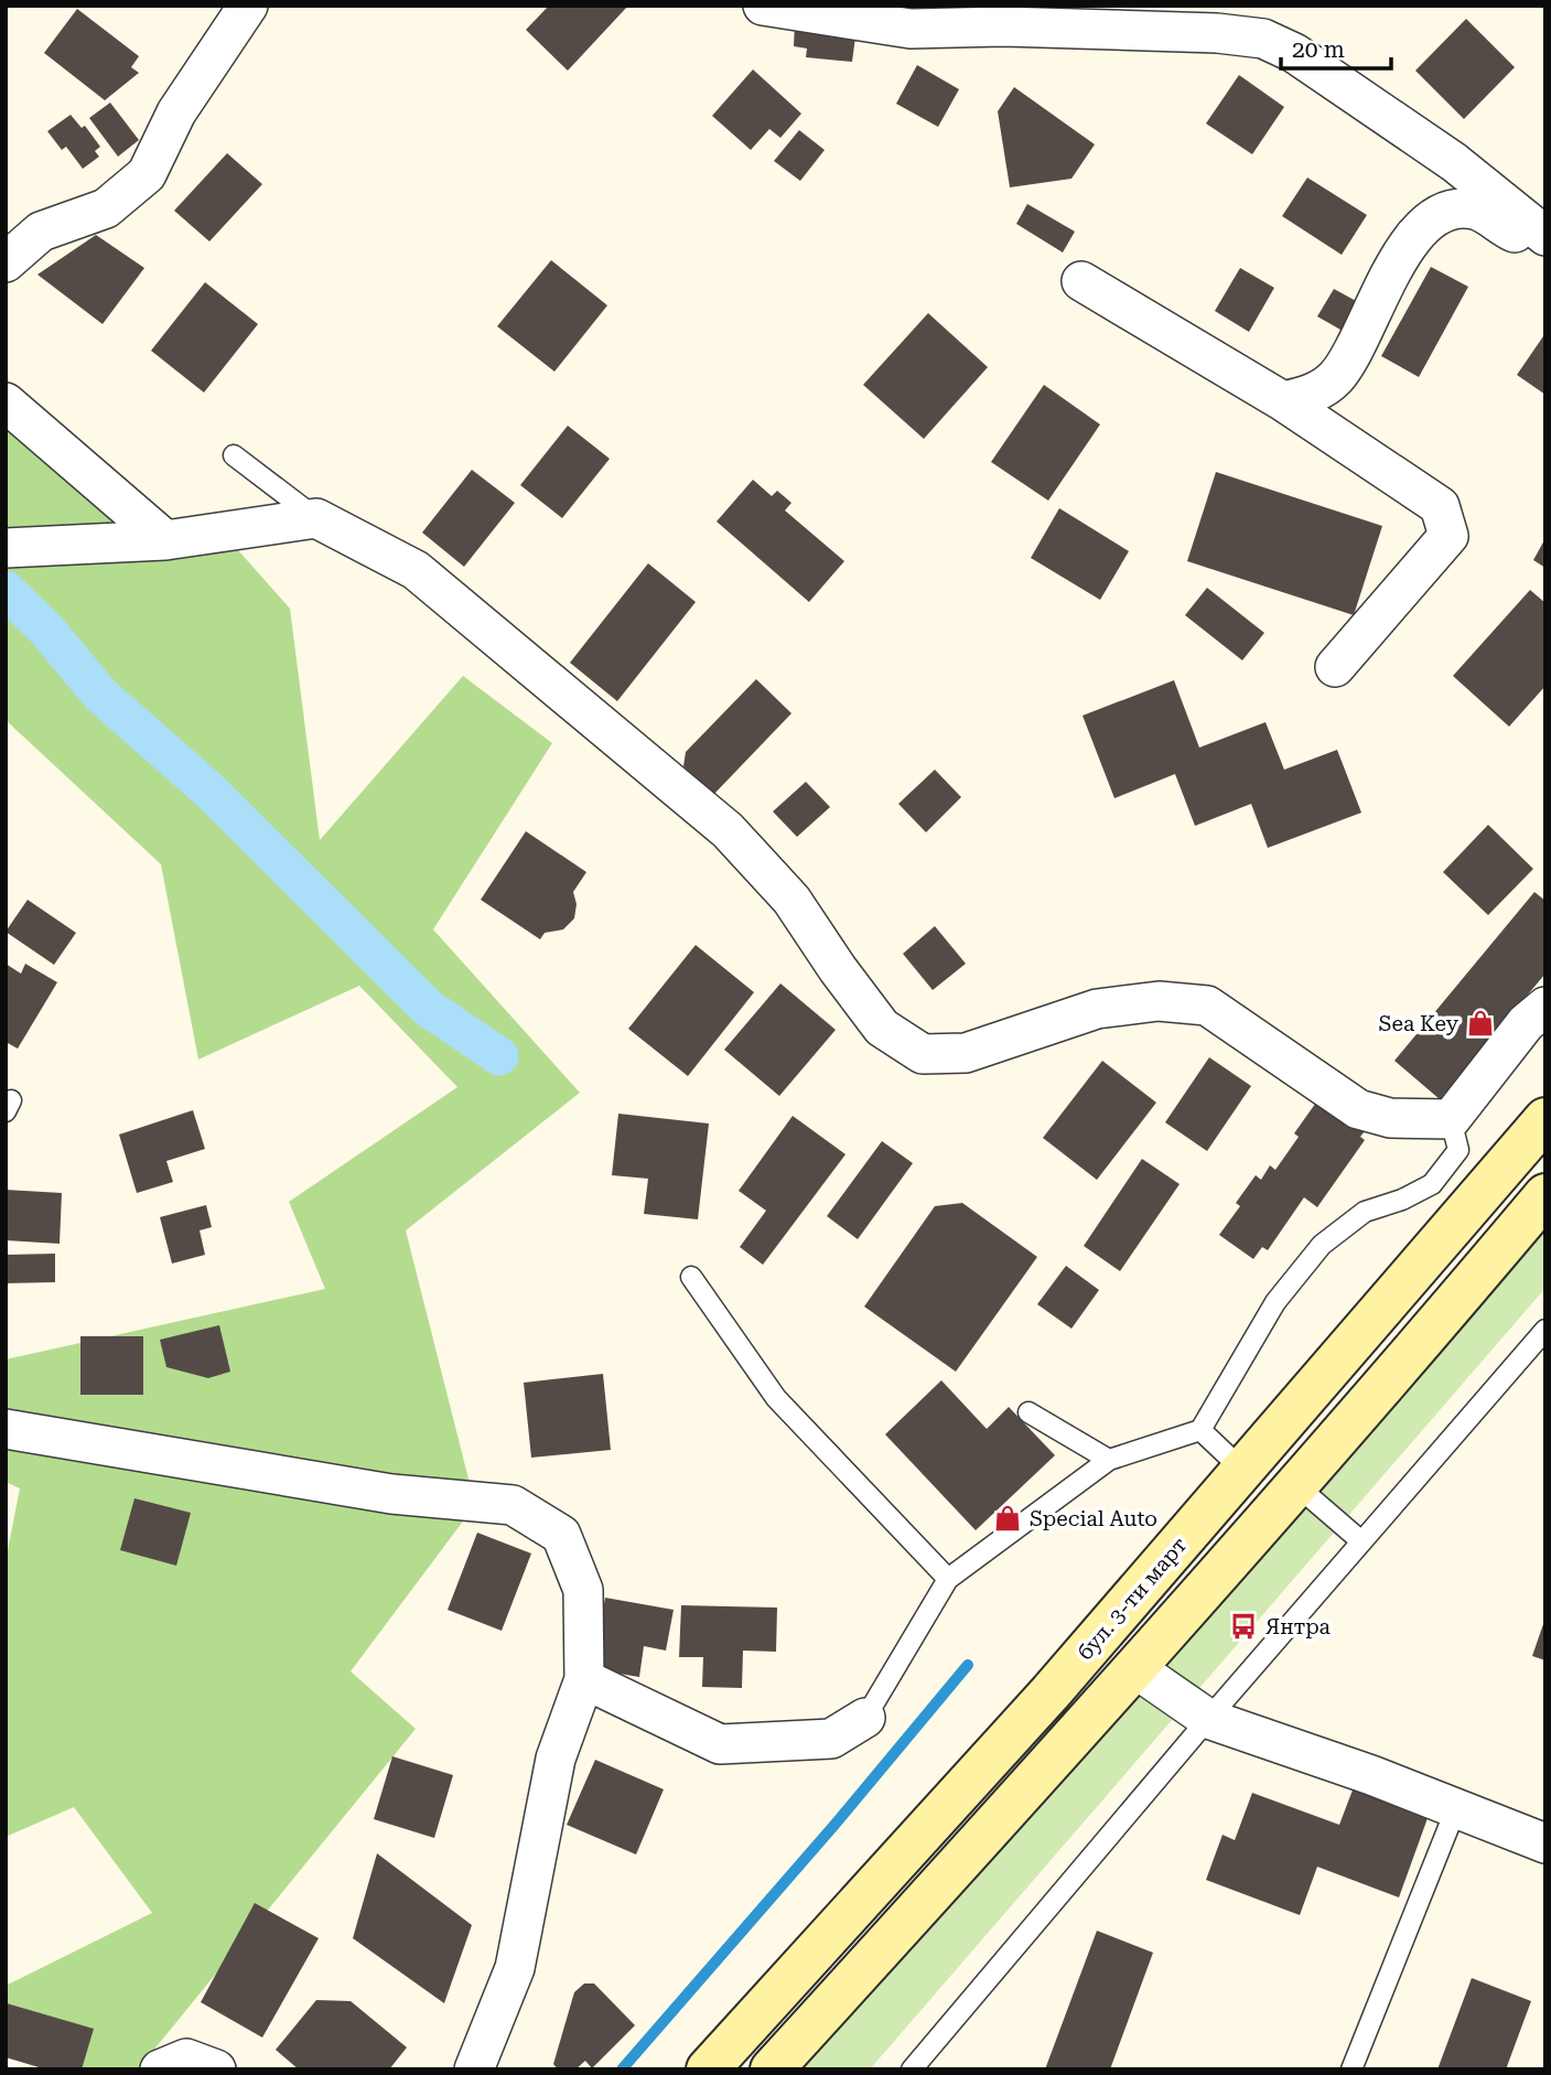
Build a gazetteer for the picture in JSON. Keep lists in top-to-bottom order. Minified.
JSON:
{"streets":{"street":["бул. 3-ти март"]},"places":{"shop":["Sea Key","Special Auto"],"bus stop":["Янтра"]},"scale_bar":"20 m"}
